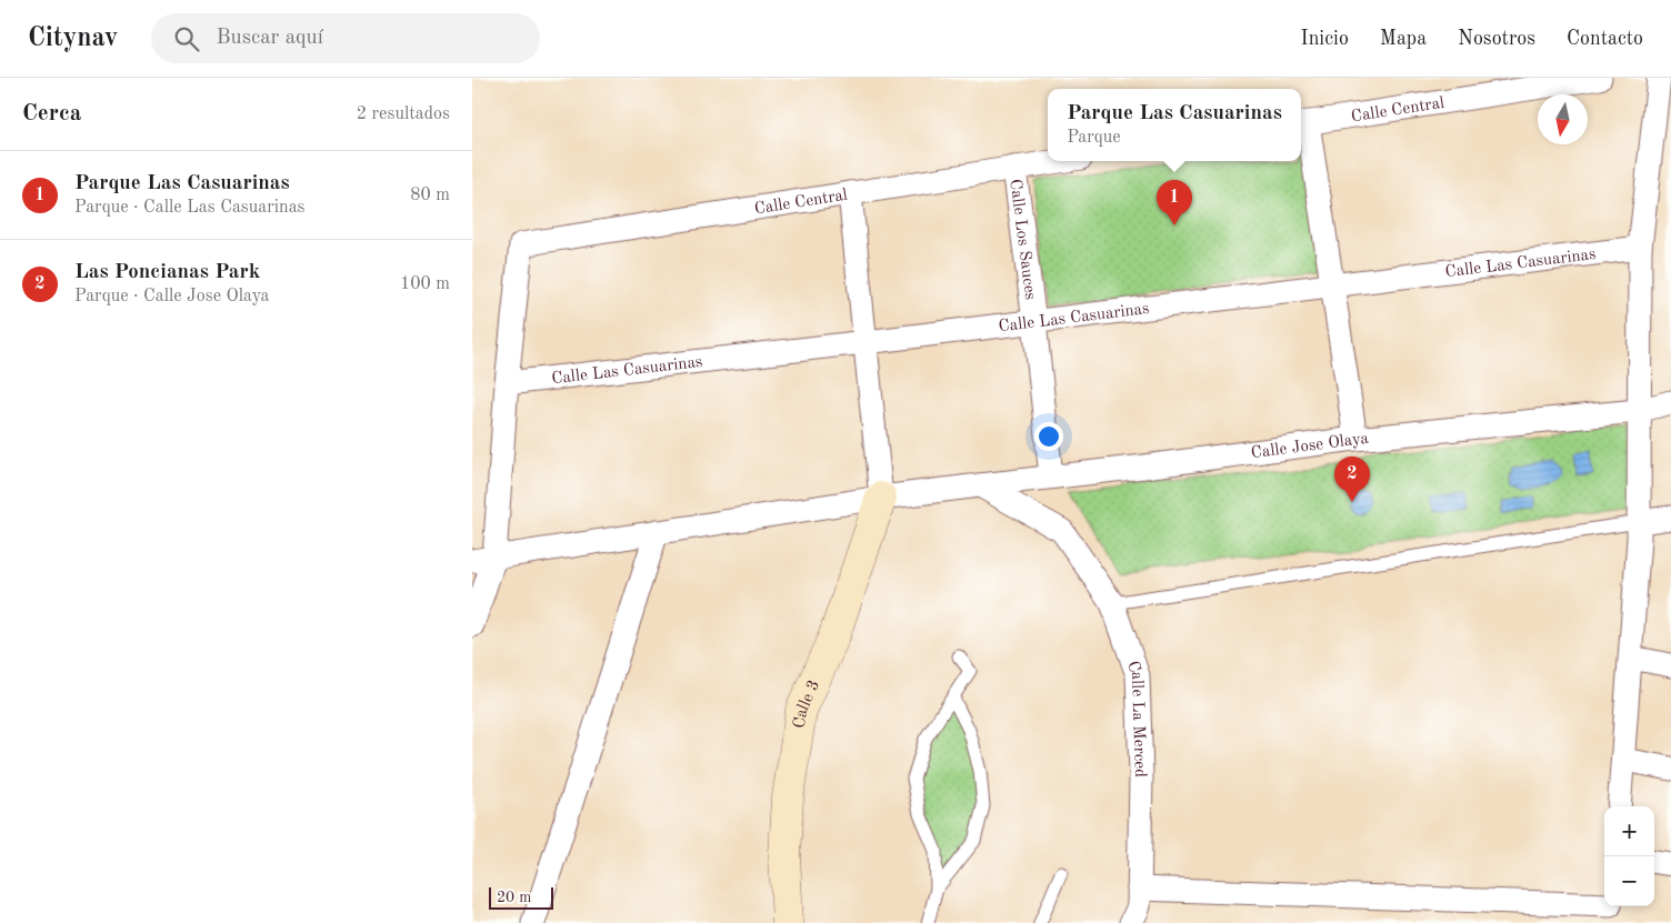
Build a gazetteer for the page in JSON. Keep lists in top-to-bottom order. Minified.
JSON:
{"streets":{"street":["Calle Central","Calle Los Sauces","Calle Las Casuarinas","Calle Jose Olaya","Calle 3","Calle La Merced"]},"crossings":[["Calle Central","Calle Los Sauces"],["Calle Central","Calle Las Casuarinas"],["Calle Los Sauces","Calle Las Casuarinas"],["Calle Los Sauces","Calle Jose Olaya"],["Calle Jose Olaya","Calle 3"],["Calle Jose Olaya","Calle La Merced"]],"scale_bar":"20 m","north":"bottom","page":{"header":"Citynav","search":"Buscar aquí","nav":["Inicio","Mapa","Nosotros","Contacto"],"heading":["Cerca","2 resultados"],"popup":["Parque Las Casuarinas","Parque"],"list":[{"mark":"1","name":"Parque Las Casuarinas","note":"Parque · Calle Las Casuarinas","value":"80 m"},{"mark":"2","name":"Las Poncianas Park","note":"Parque · Calle Jose Olaya","value":"100 m"}],"pins":["1","2"],"map_buttons":["+","−"],"scale":"20 m"}}
